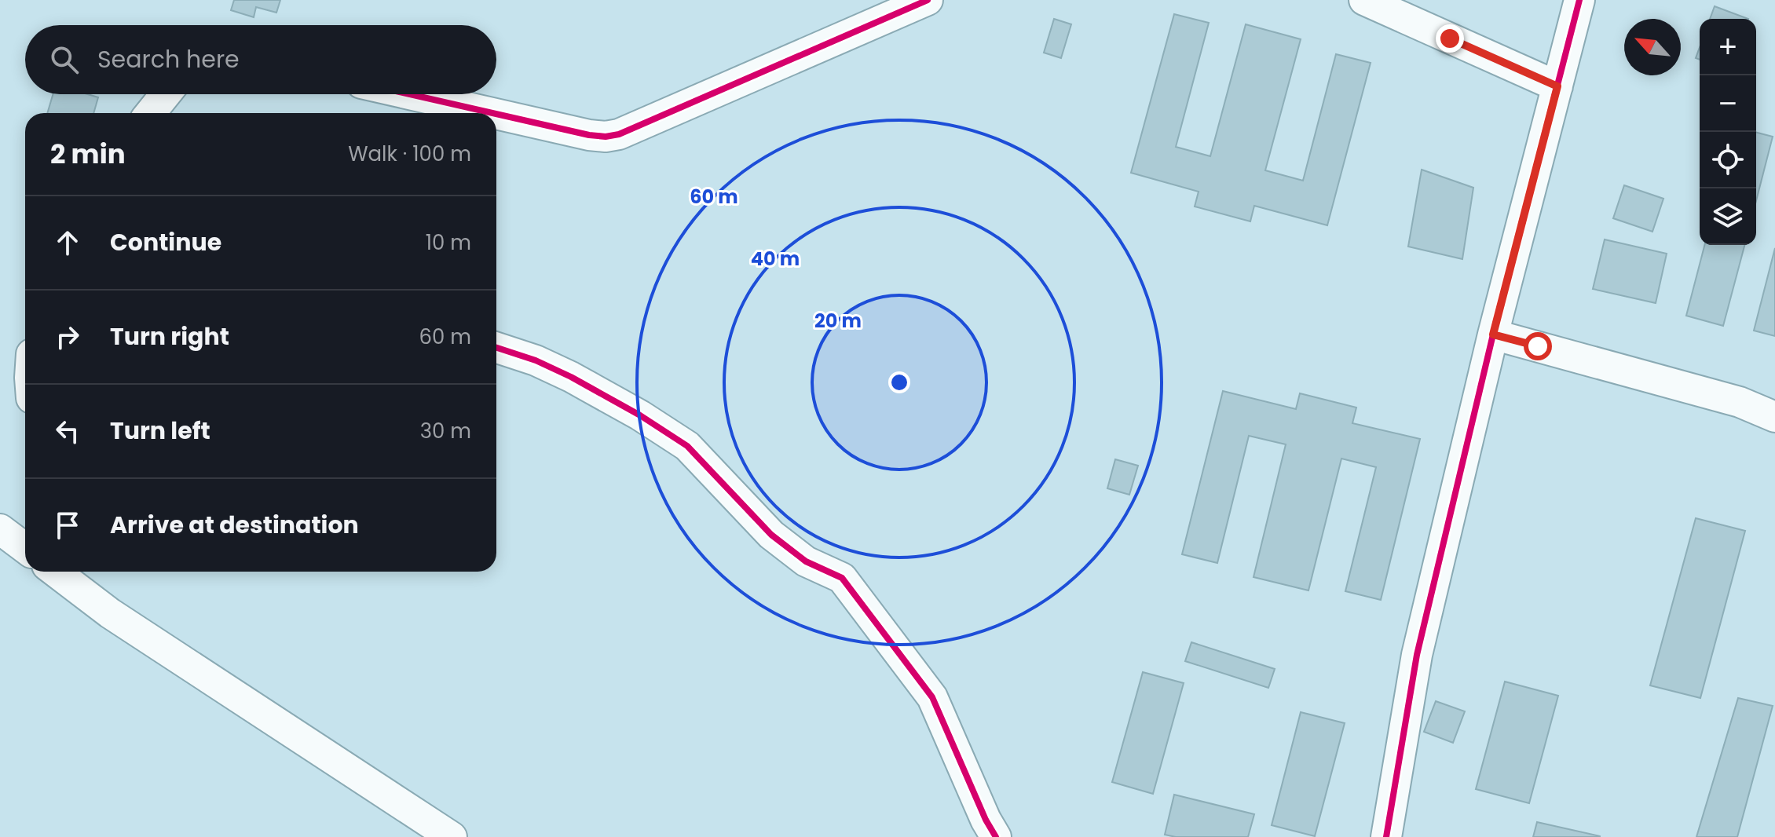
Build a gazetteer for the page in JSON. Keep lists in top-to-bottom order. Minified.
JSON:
{"north":"top left","page":{"map_buttons":["+","−"],"search":"Search here","heading":["2 min","Walk · 100 m"],"list":[["Continue","10 m"],["Turn right","60 m"],["Turn left","30 m"],"Arrive at destination"]},"rings":["60 m","40 m","20 m"]}
